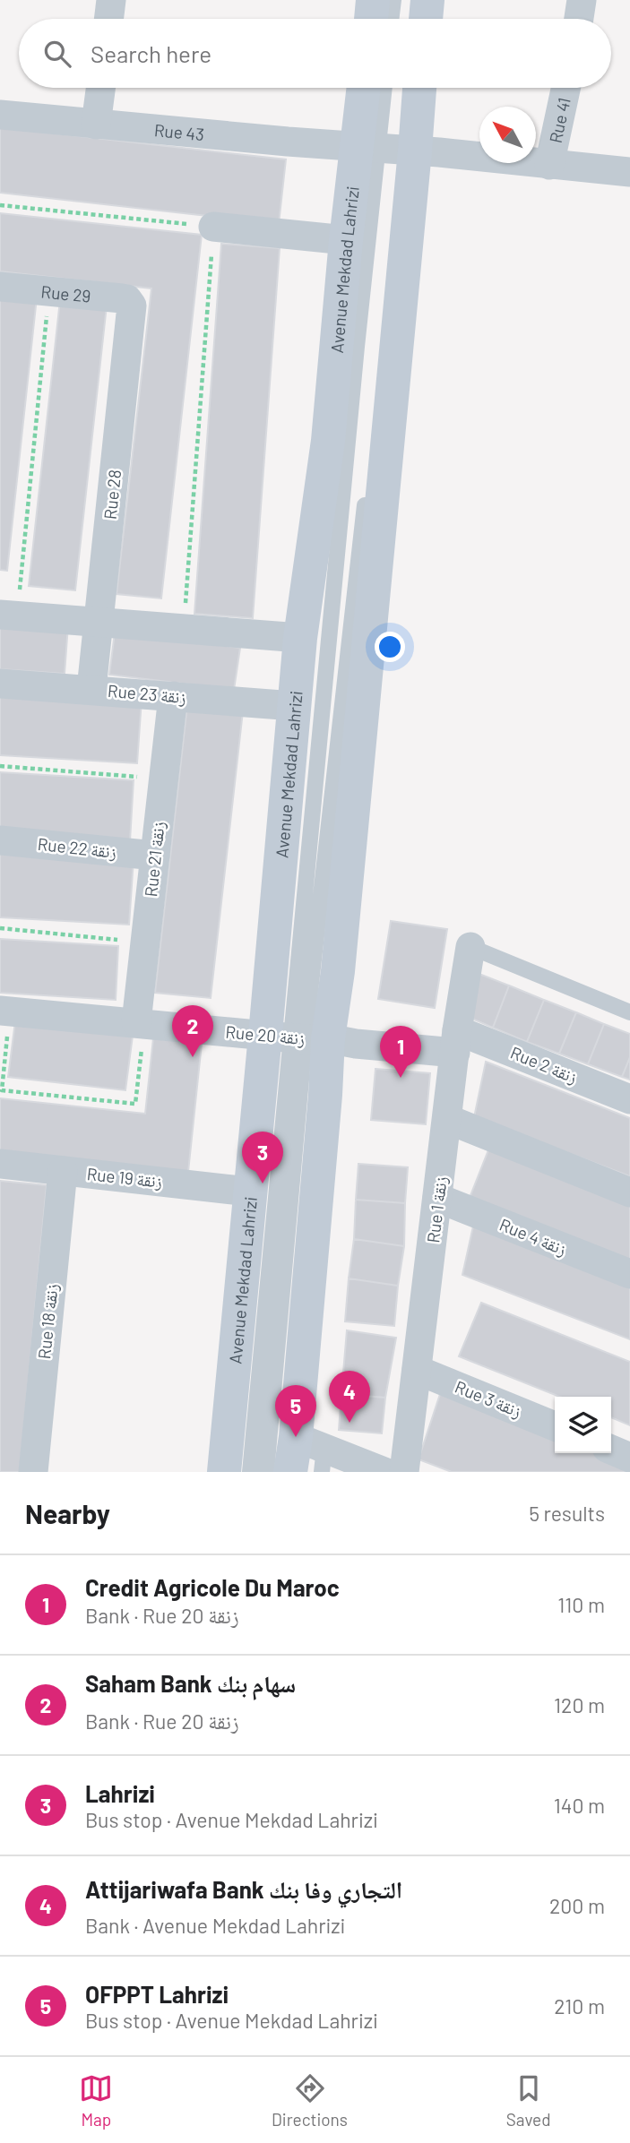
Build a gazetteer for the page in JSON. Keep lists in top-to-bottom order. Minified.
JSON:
{"streets":{"main road":["Avenue Mekdad Lahrizi"],"street":["Rue 41","Rue 43","Rue 29","Rue 28","Rue 23 زنقة","Rue 22 زنقة","Rue 21 زنقة","Rue 20 زنقة","Rue 2 زنقة","Rue 19 زنقة","Rue 1 زنقة","Rue 4 زنقة","Rue 18 زنقة","Rue 3 زنقة"]},"crossings":[["Rue 41","Rue 43"],["Rue 43","Avenue Mekdad Lahrizi"],["Avenue Mekdad Lahrizi","Rue 23 زنقة"],["Avenue Mekdad Lahrizi","Rue 20 زنقة"],["Avenue Mekdad Lahrizi","Rue 19 زنقة"],["Rue 29","Rue 28"],["Rue 28","Rue 23 زنقة"],["Rue 23 زنقة","Rue 21 زنقة"],["Rue 22 زنقة","Rue 21 زنقة"],["Rue 21 زنقة","Rue 20 زنقة"],["Rue 20 زنقة","Rue 2 زنقة"],["Rue 20 زنقة","Rue 1 زنقة"],["Rue 2 زنقة","Rue 1 زنقة"],["Rue 19 زنقة","Rue 18 زنقة"],["Rue 1 زنقة","Rue 4 زنقة"],["Rue 1 زنقة","Rue 3 زنقة"]],"north":"top left","page":{"search":"Search here","pins":["2","1","3","4","5"],"heading":["Nearby","5 results"],"list":[{"mark":"1","name":"Credit Agricole Du Maroc","note":"Bank · Rue 20 زنقة","value":"110 m"},{"mark":"2","name":"Saham Bank سهام بنك","note":"Bank · Rue 20 زنقة","value":"120 m"},{"mark":"3","name":"Lahrizi","note":"Bus stop · Avenue Mekdad Lahrizi","value":"140 m"},{"mark":"4","name":"Attijariwafa Bank التجاري وفا بنك","note":"Bank · Avenue Mekdad Lahrizi","value":"200 m"},{"mark":"5","name":"OFPPT Lahrizi","note":"Bus stop · Avenue Mekdad Lahrizi","value":"210 m"}],"nav":["Map","Directions","Saved"]}}
